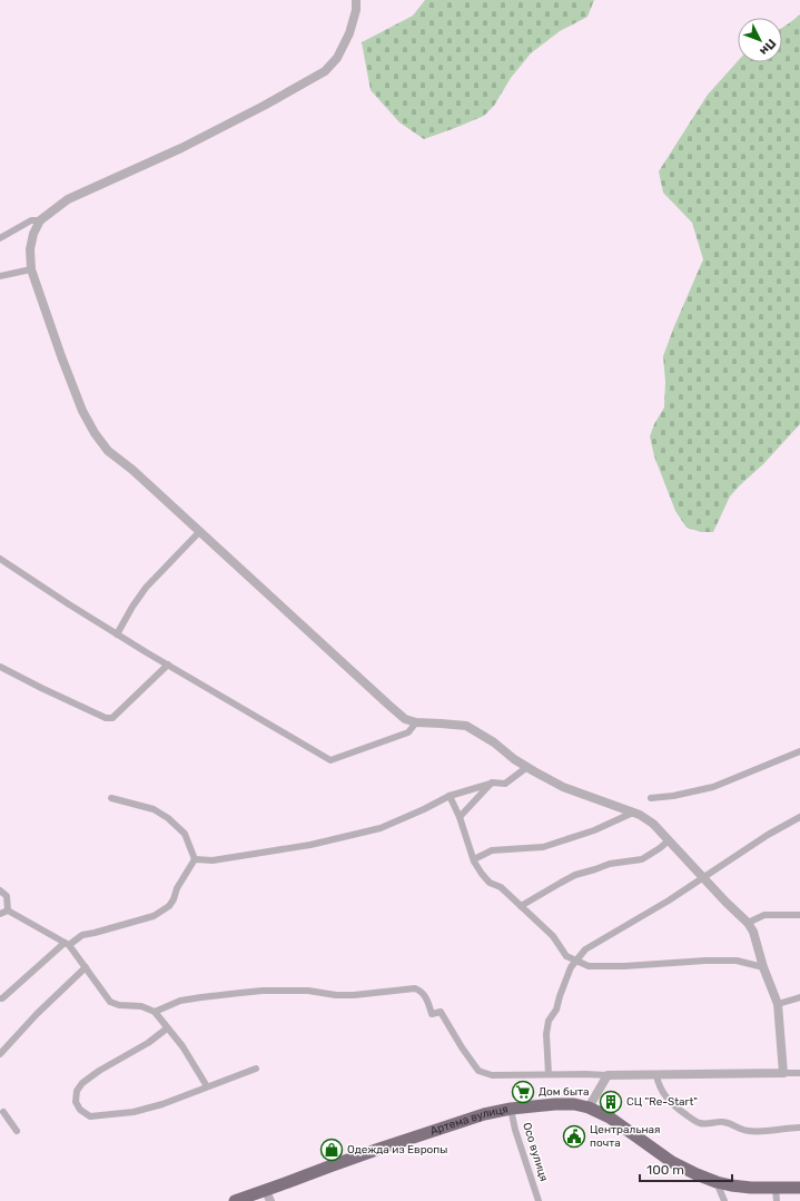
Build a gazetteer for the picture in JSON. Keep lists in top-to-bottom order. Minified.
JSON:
{"streets":{"highway":["Артема вулиця"],"street":["Осо вулиця"]},"crossings":[["Артема вулиця","Осо вулиця"]],"places":{"supermarket":["Дом быта"],"building":["СЦ \"Re-Start\""],"public building":["Центральная почта"],"shop":["Одежда из Европы"]},"scale_bar":"100 m","north":"bottom right"}
